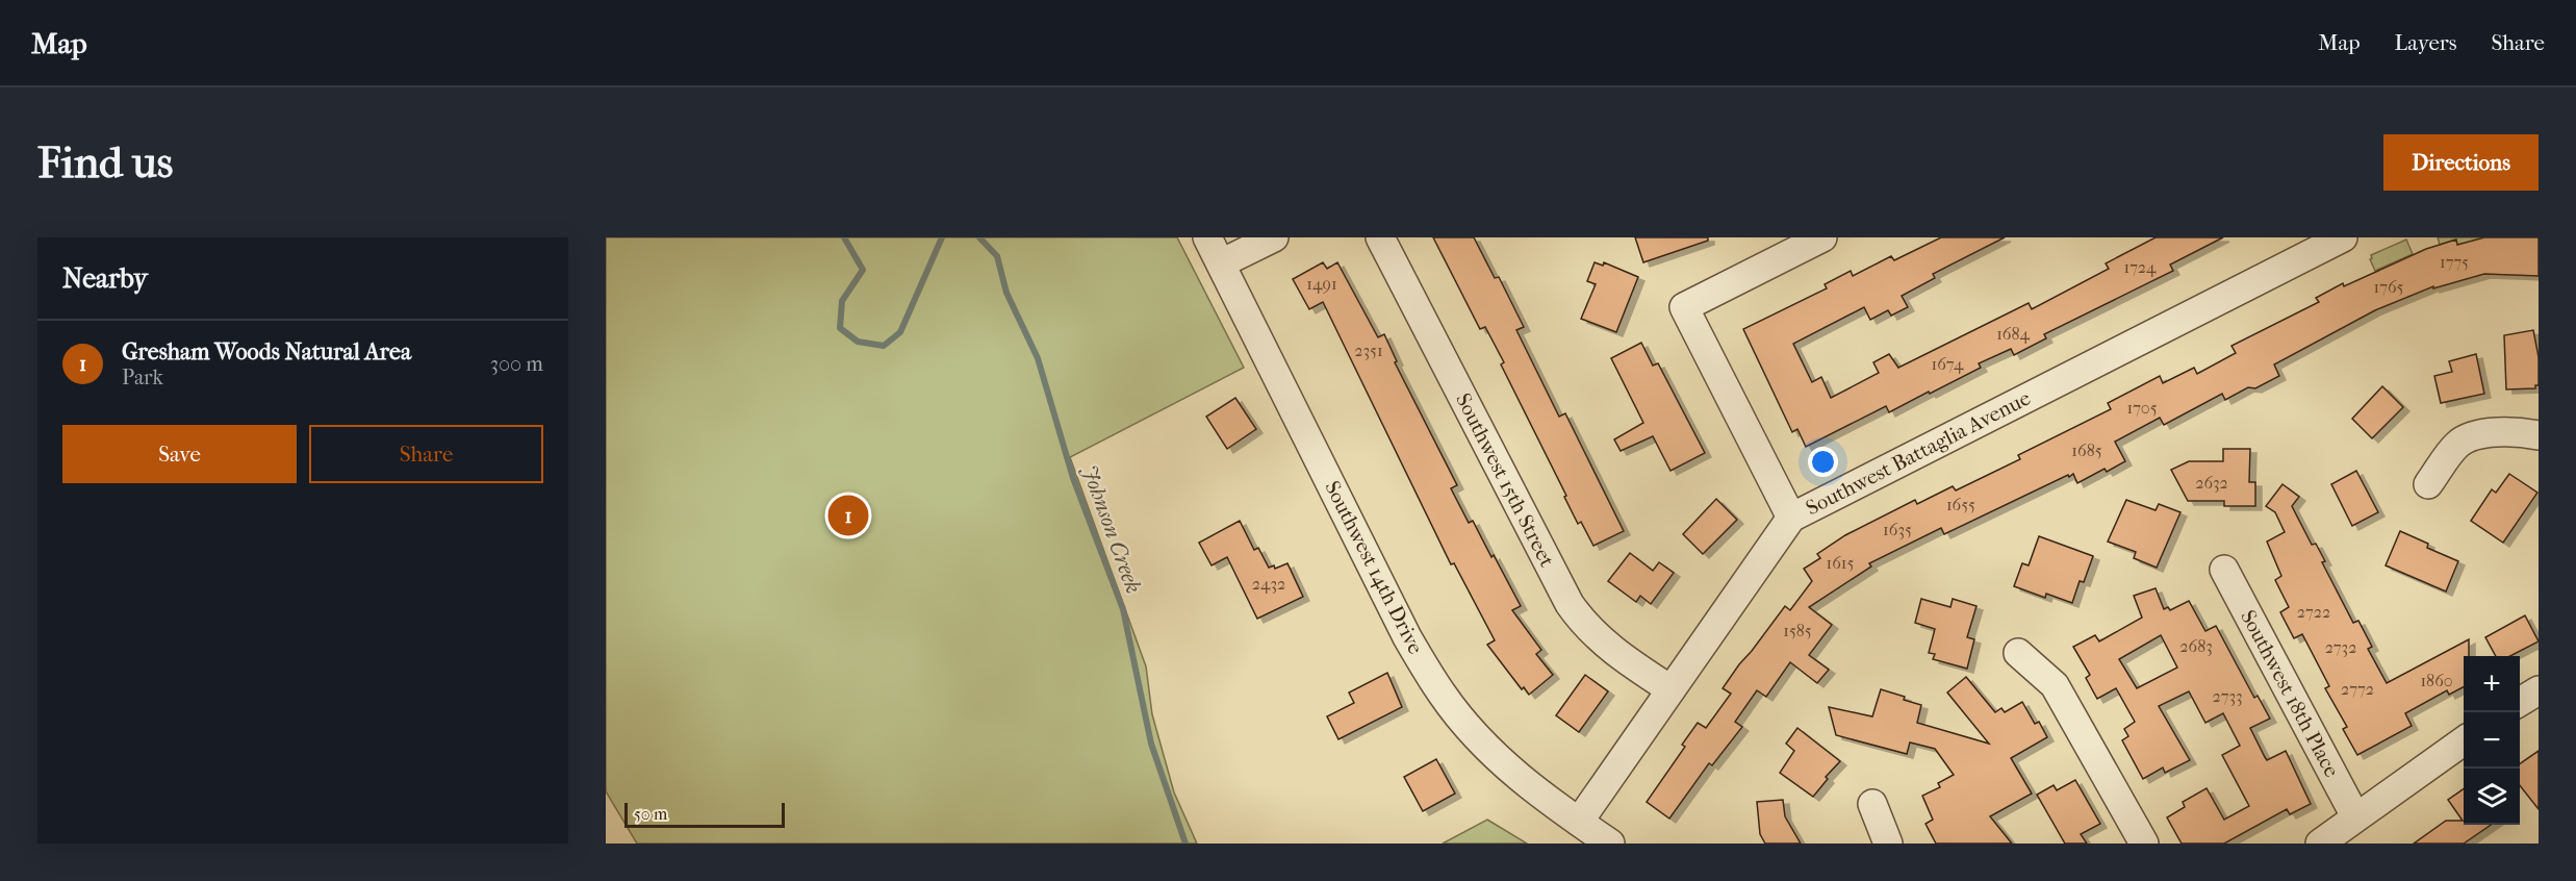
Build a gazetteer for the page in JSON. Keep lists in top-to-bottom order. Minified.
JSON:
{"streets":{"street":["Southwest Battaglia Avenue","Southwest 15th Street","Southwest 14th Drive","Southwest 18th Place"]},"crossings":[["Southwest Battaglia Avenue","Southwest 15th Street"],["Southwest Battaglia Avenue","Southwest 14th Drive"]],"water":["Johnson Creek"],"house_numbers":["1775","1724","1491","1765","1684","2351","1674","1705","1685","2632","1655","1635","1615","2432","2722","1585","2683","2732","1860","2772","2733"],"scale_bar":"50 m","page":{"header":"Map","nav":["Map","Layers","Share"],"buttons":["Directions",["Save","Share"]],"title":"Find us","heading":"Nearby","list":[{"mark":"1","name":"Gresham Woods Natural Area","note":"Park","value":"300 m"}],"pins":"1","map_buttons":["+","−"],"scale":"50 m"}}
